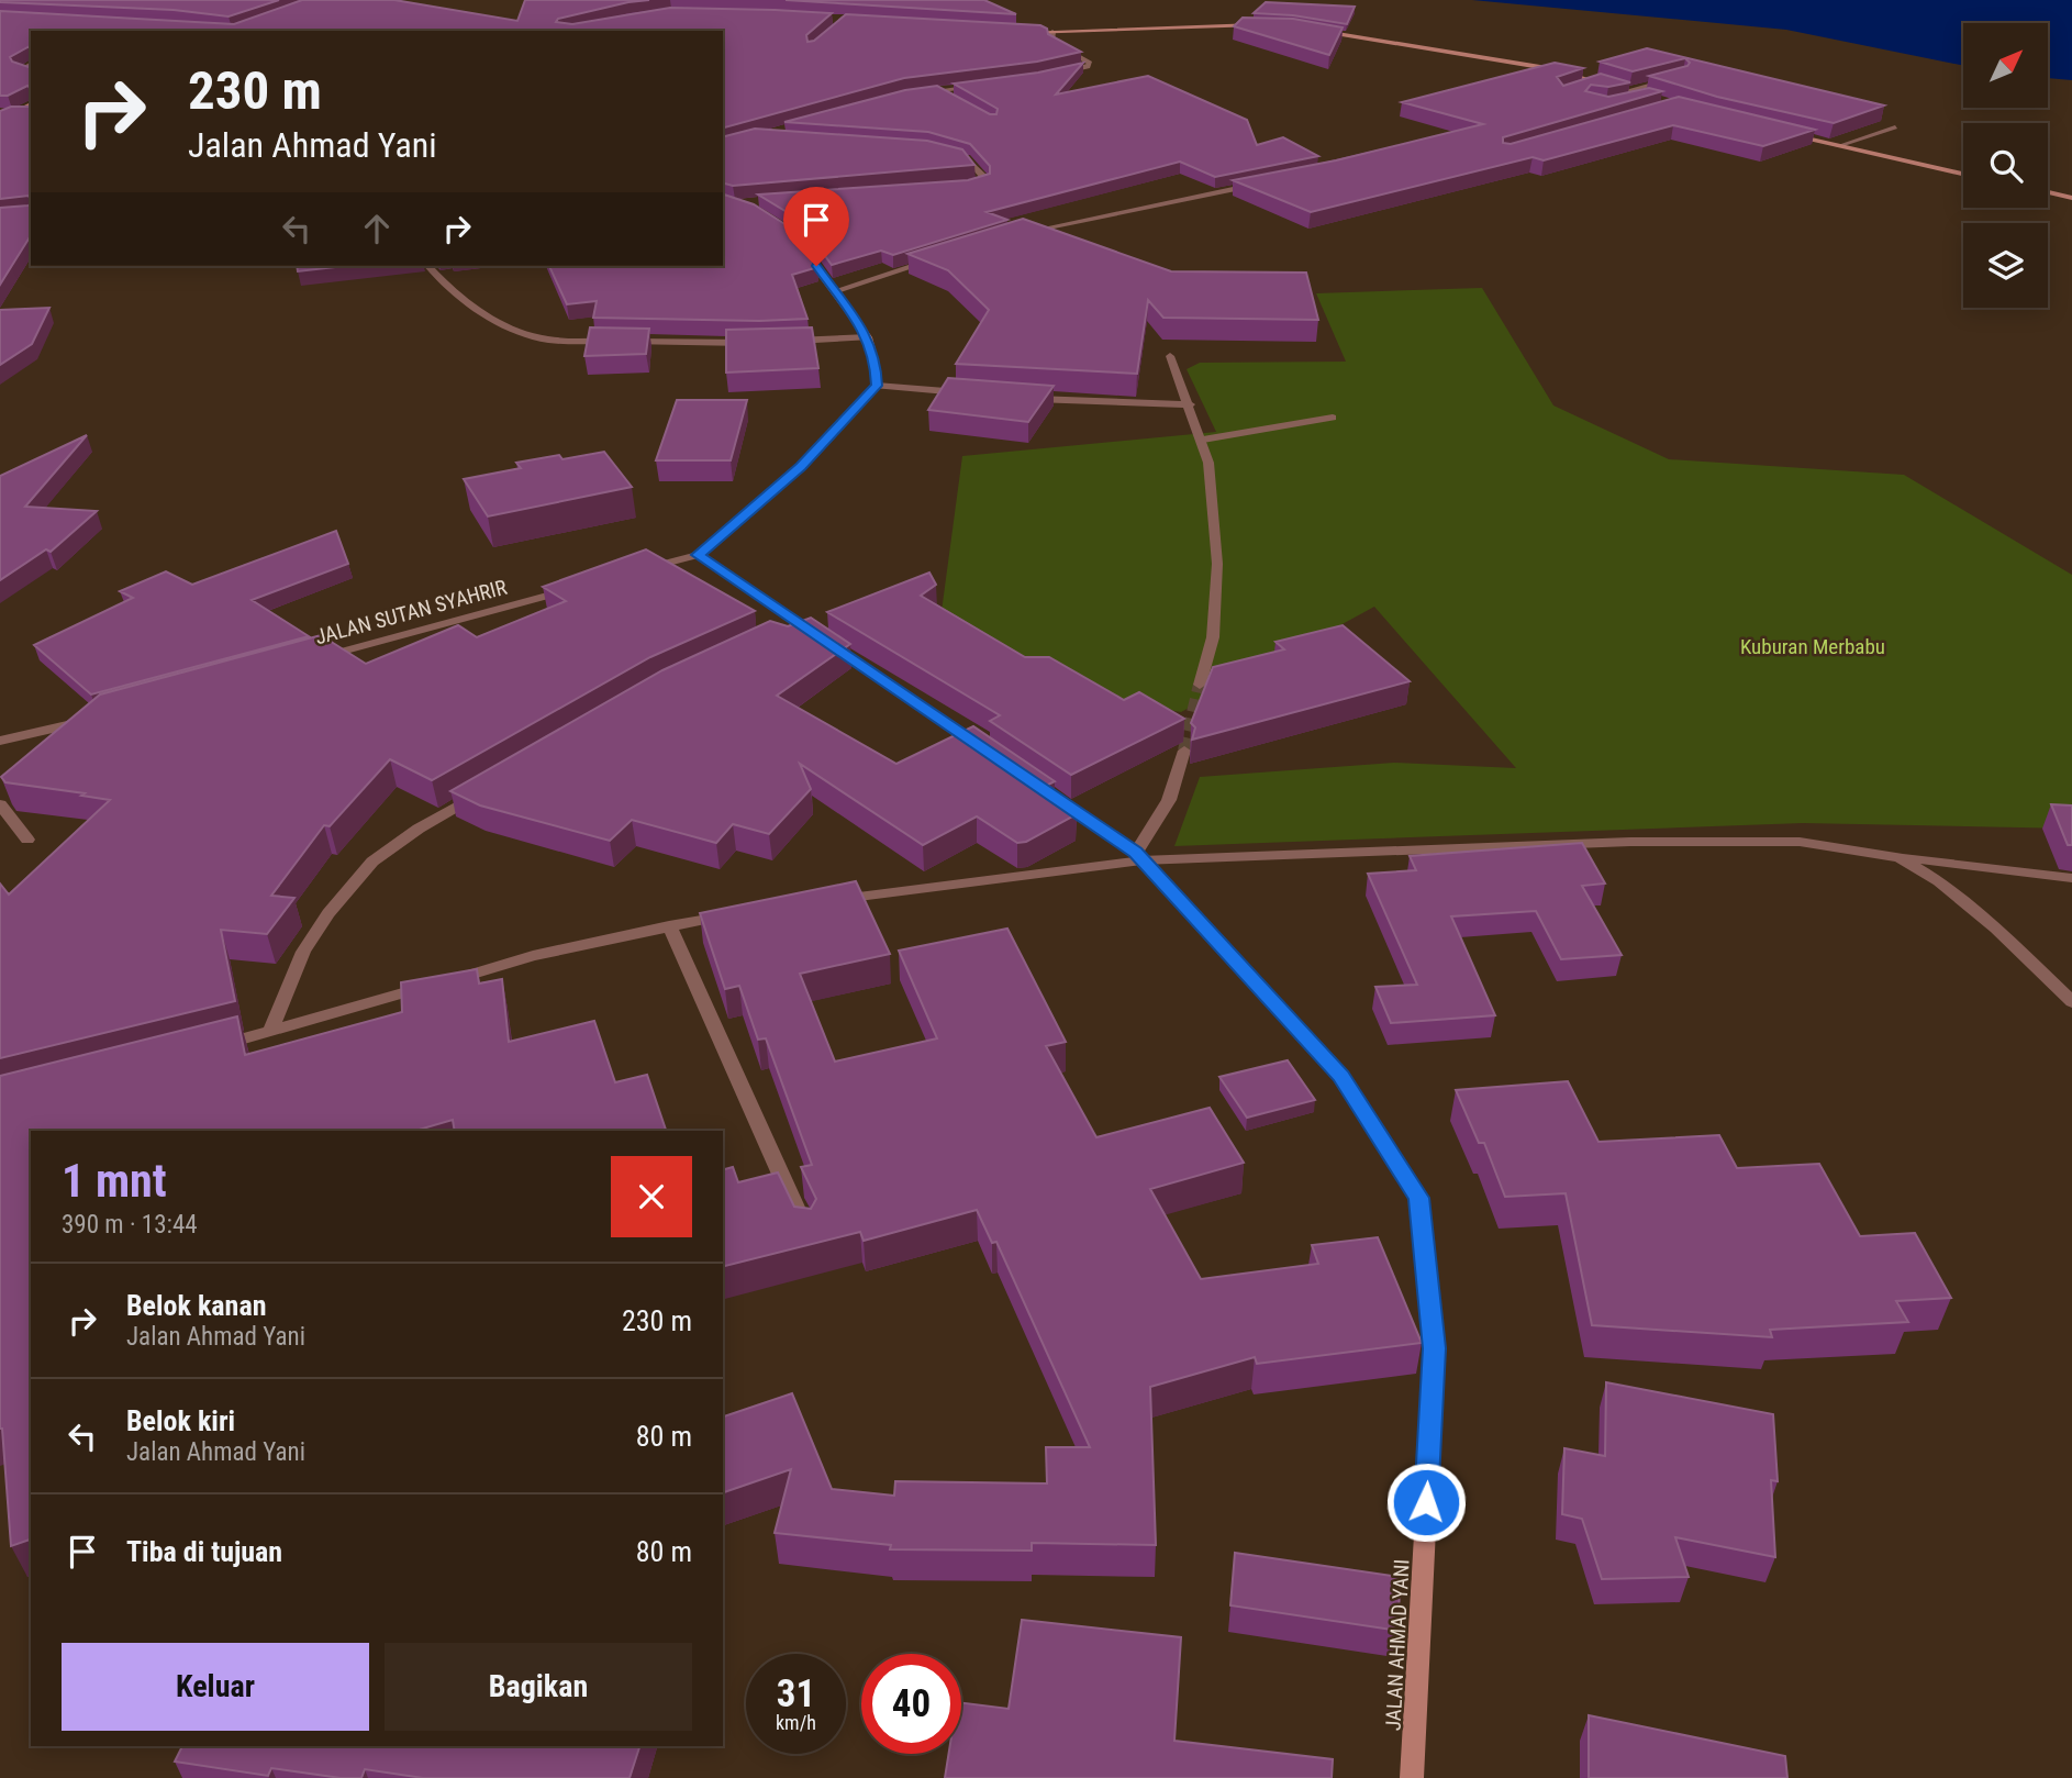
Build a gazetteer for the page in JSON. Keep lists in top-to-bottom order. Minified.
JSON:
{"streets":{"street":["JALAN SUTAN SYAHRIR","JALAN AHMAD YANI"]},"parks":["Kuburan Merbabu"],"north":"top right","page":{"turn":["230 m","Jalan Ahmad Yani"],"heading":["1 mnt","390 m · 13:44"],"list":[{"name":"Belok kanan","note":"Jalan Ahmad Yani","value":"230 m"},{"name":"Belok kiri","note":"Jalan Ahmad Yani","value":"80 m"},{"name":"Tiba di tujuan","value":"80 m"}],"buttons":["Keluar","Bagikan"],"speed":"31 km/h","limit":"40"}}
